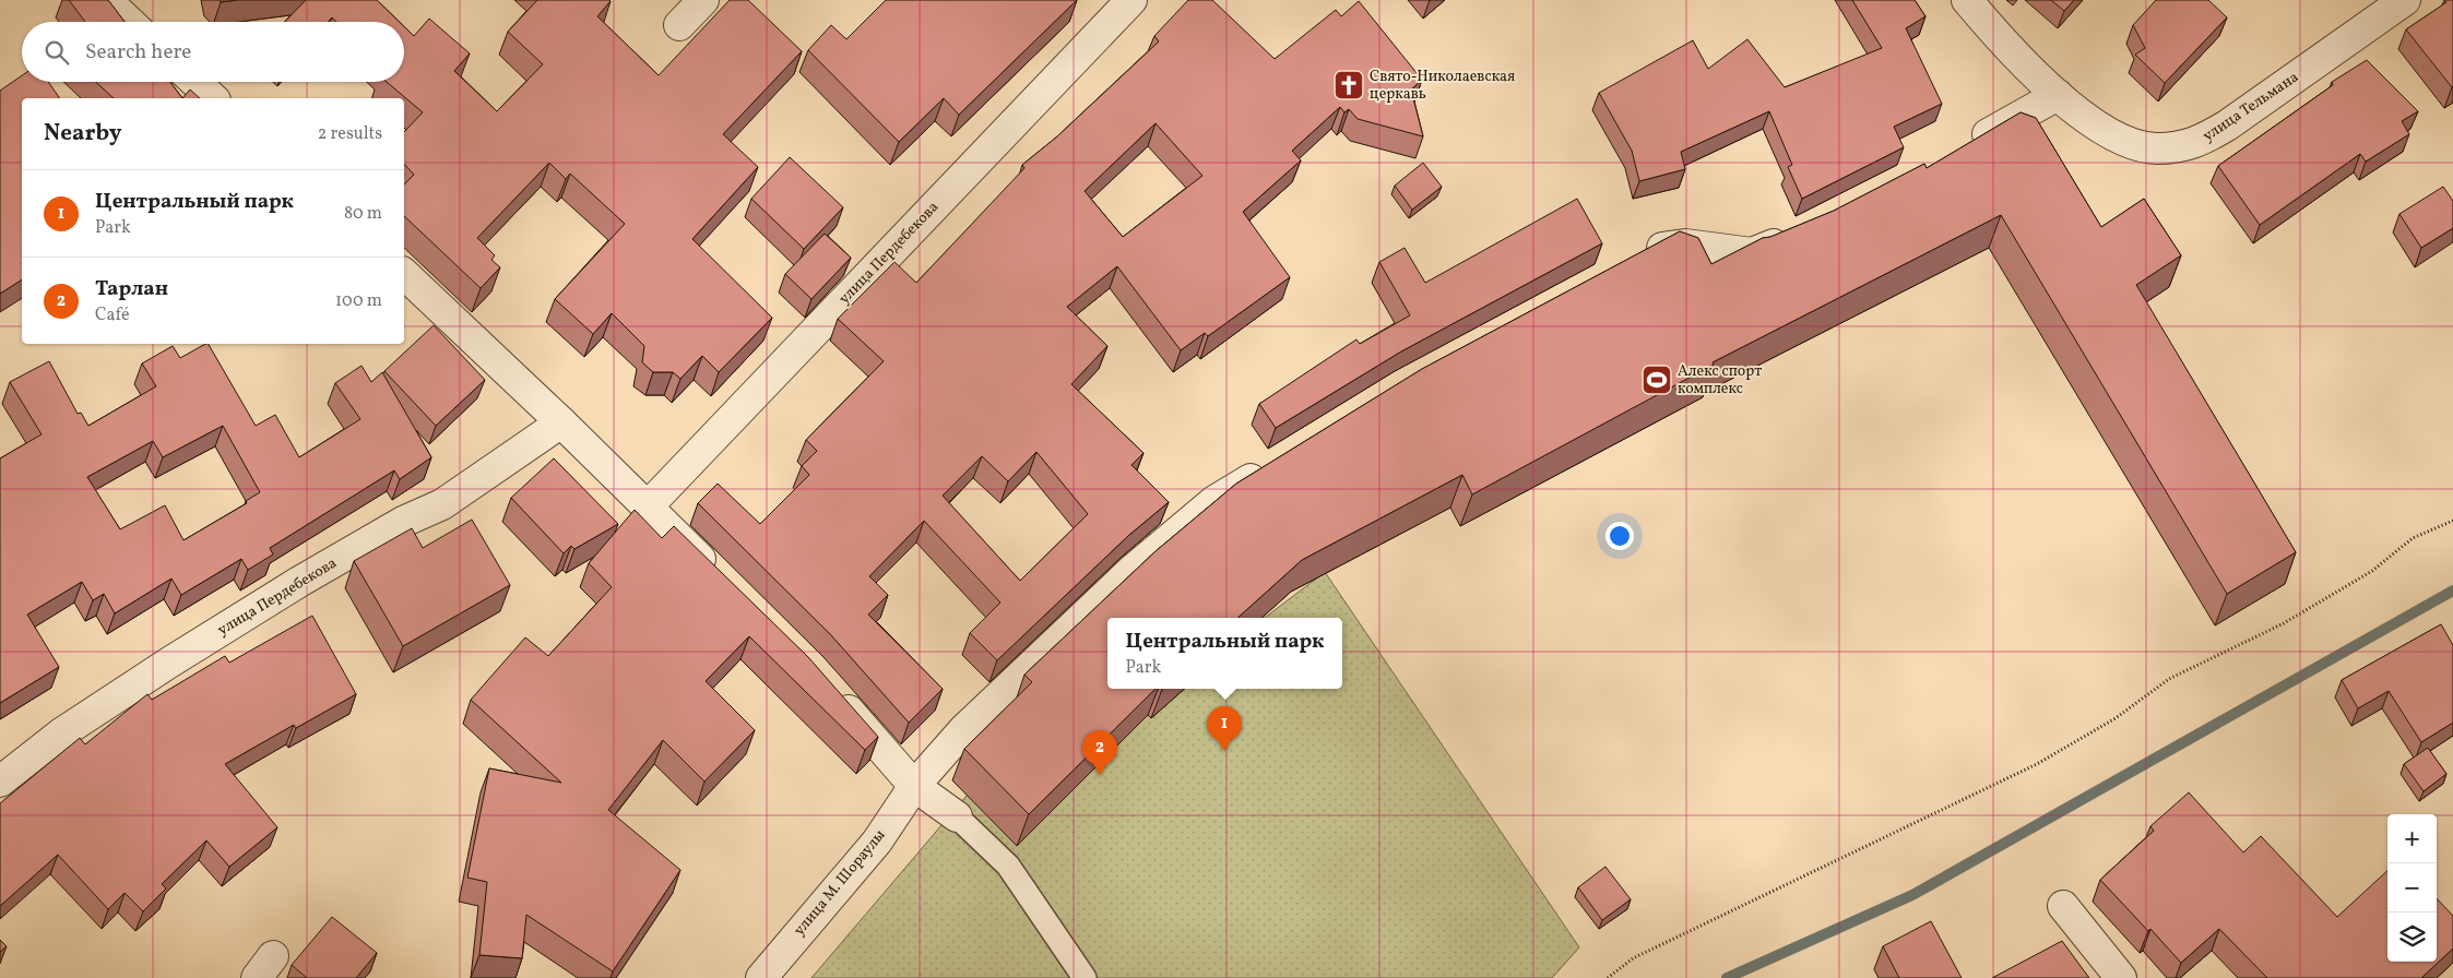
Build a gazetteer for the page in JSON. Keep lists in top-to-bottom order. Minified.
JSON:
{"streets":{"street":["улица Тельмана","улица Пердебекова","улица М. Шораулы"]},"places":{"church":["Свято-Николаевская церкавь"],"sports":["Алекс спорт комплекс"]},"page":{"search":"Search here","heading":["Nearby","2 results"],"list":[{"mark":"1","name":"Центральный парк","note":"Park","value":"80 m"},{"mark":"2","name":"Тарлан","note":"Café","value":"100 m"}],"popup":["Центральный парк","Park"],"pins":["1","2"],"map_buttons":["+","−"]}}
